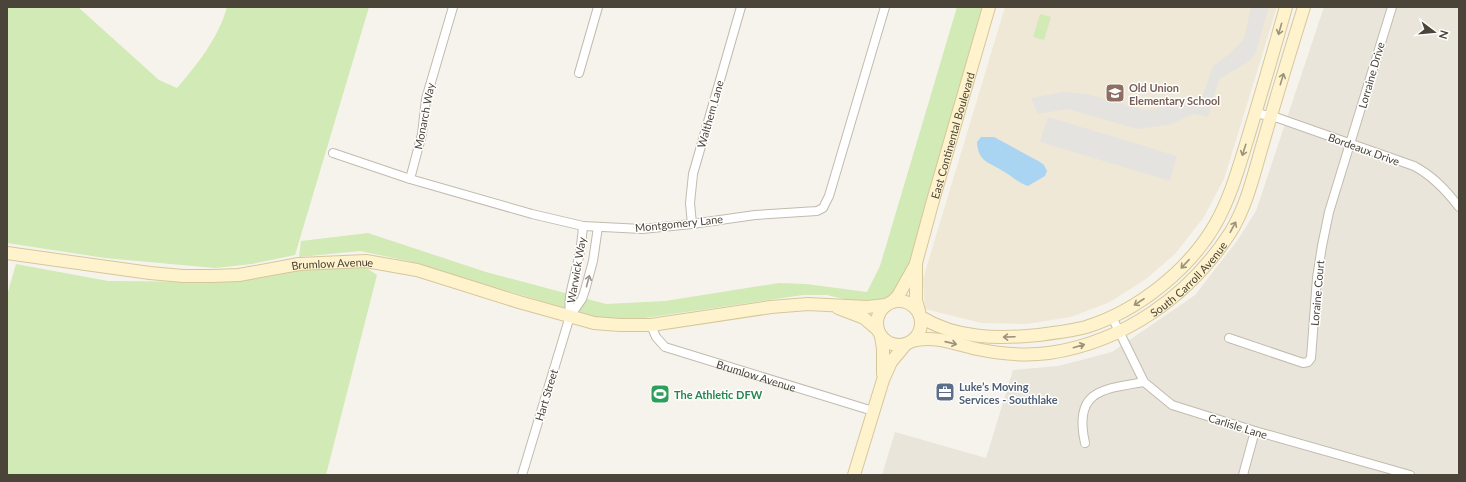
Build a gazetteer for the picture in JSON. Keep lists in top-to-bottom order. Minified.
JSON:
{"streets":{"main road":["East Continental Boulevard","Brumlow Avenue","South Carroll Avenue"],"street":["Lorraine Drive","Walthem Lane","Monarch Way","Bordeaux Drive","Montgomery Lane","Warwick Way","Loraine Court","Hart Street","Carlisle Lane"]},"crossings":[["Lorraine Drive","Bordeaux Drive"],["Lorraine Drive","Loraine Court"],["Walthem Lane","Montgomery Lane"],["Monarch Way","Montgomery Lane"],["East Continental Boulevard","Brumlow Avenue"],["East Continental Boulevard","South Carroll Avenue"],["Bordeaux Drive","South Carroll Avenue"],["Bordeaux Drive","Loraine Court"],["Montgomery Lane","Warwick Way"],["Brumlow Avenue","Warwick Way"],["Brumlow Avenue","South Carroll Avenue"],["Brumlow Avenue","Hart Street"],["Warwick Way","Hart Street"],["South Carroll Avenue","Carlisle Lane"]],"places":{"school or university":["Old Union Elementary School"],"office":["Luke’s Moving Services - Southlake"],"sports":["The Athletic DFW"]},"north":"right"}
